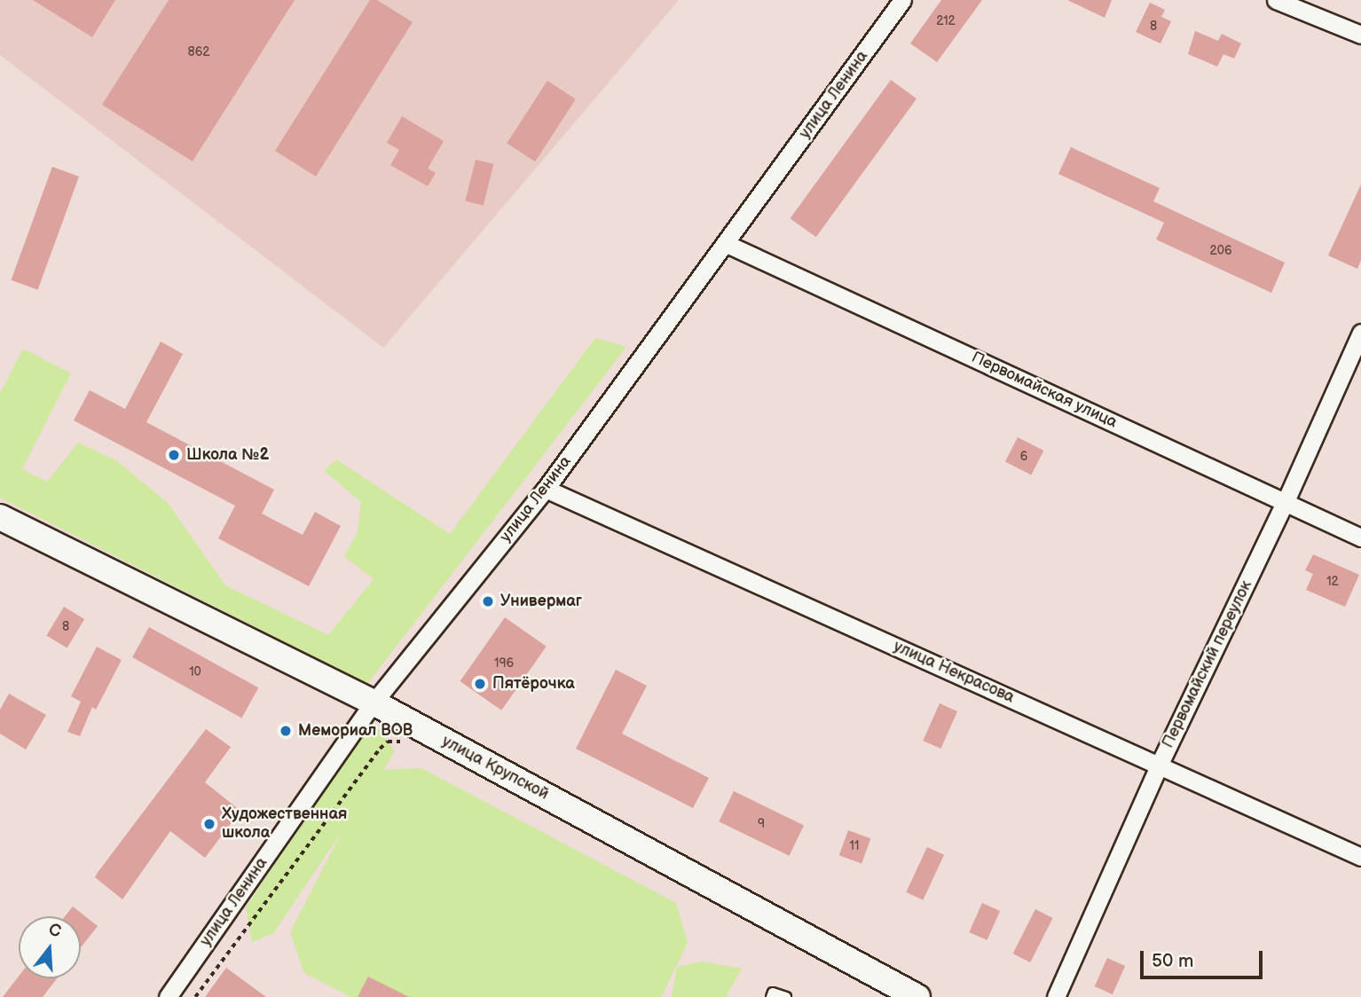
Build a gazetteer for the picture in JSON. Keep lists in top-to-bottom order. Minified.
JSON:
{"streets":{"street":["улица Ленина","Первомайская улица","Первомайский переулок","улица Некрасова","улица Крупской"]},"crossings":[["улица Ленина","Первомайская улица"],["улица Ленина","улица Некрасова"],["улица Ленина","улица Крупской"],["Первомайская улица","Первомайский переулок"],["Первомайский переулок","улица Некрасова"]],"places":["Школа №2","Универмаг","Пятёрочка","Мемориал ВОВ","Художественная школа"],"house_numbers":["212","8","862","206","6","12","8","196","10","9","11"],"scale_bar":"50 m","north":"top"}
